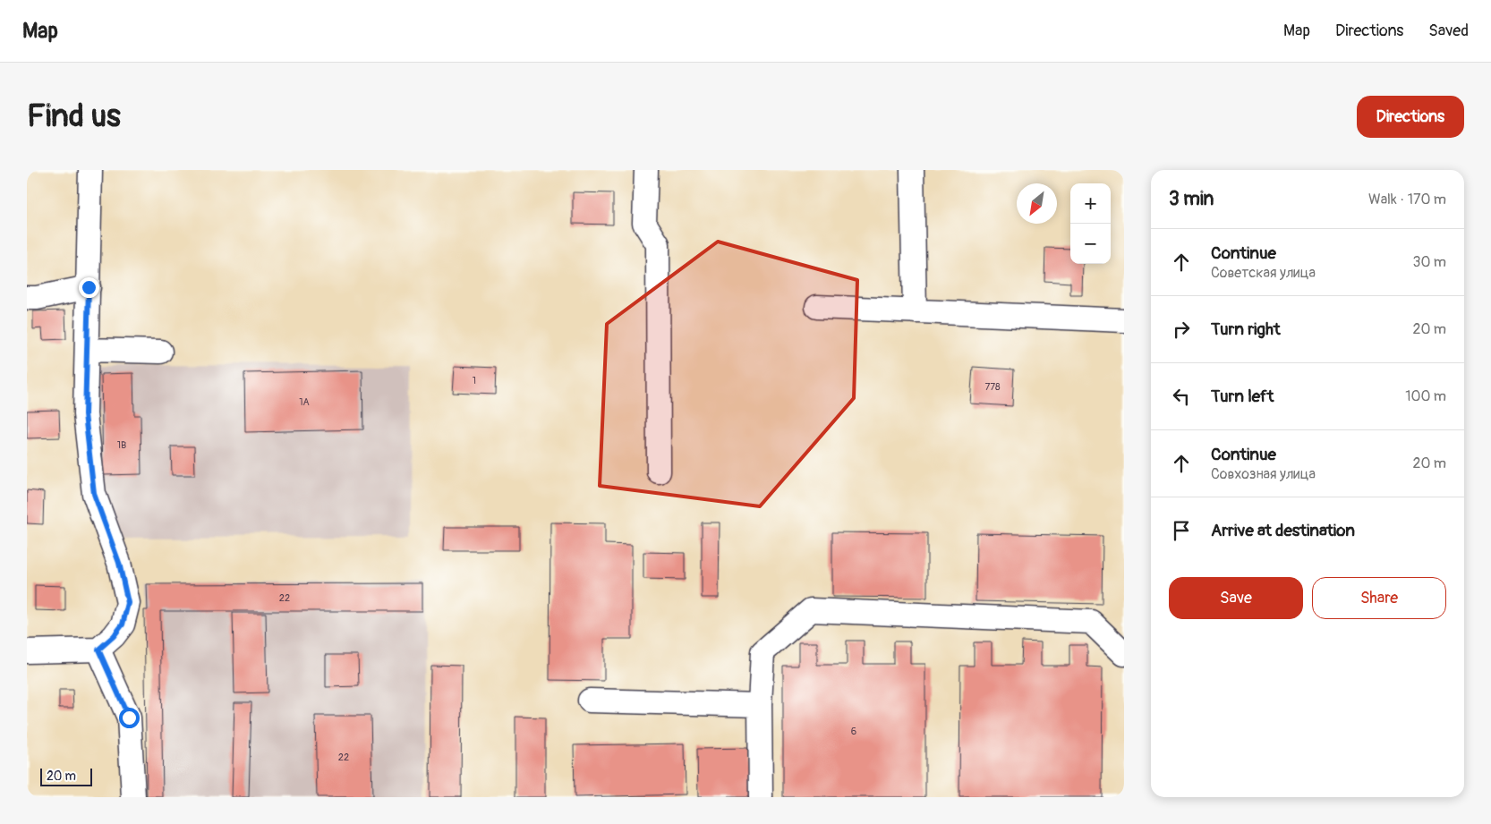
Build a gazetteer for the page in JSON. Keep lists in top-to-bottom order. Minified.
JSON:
{"house_numbers":["1","778","1А","1В","22","6","22"],"scale_bar":"20 m","north":"bottom left","page":{"header":"Map","nav":["Map","Directions","Saved"],"buttons":["Directions",["Save","Share"]],"title":"Find us","heading":["3 min","Walk · 170 m"],"map_buttons":["+","−"],"list":[["Continue","Советская улица","30 m"],["Turn right","20 m"],["Turn left","100 m"],["Continue","Совхозная улица","20 m"],"Arrive at destination"],"scale":"20 m"}}
